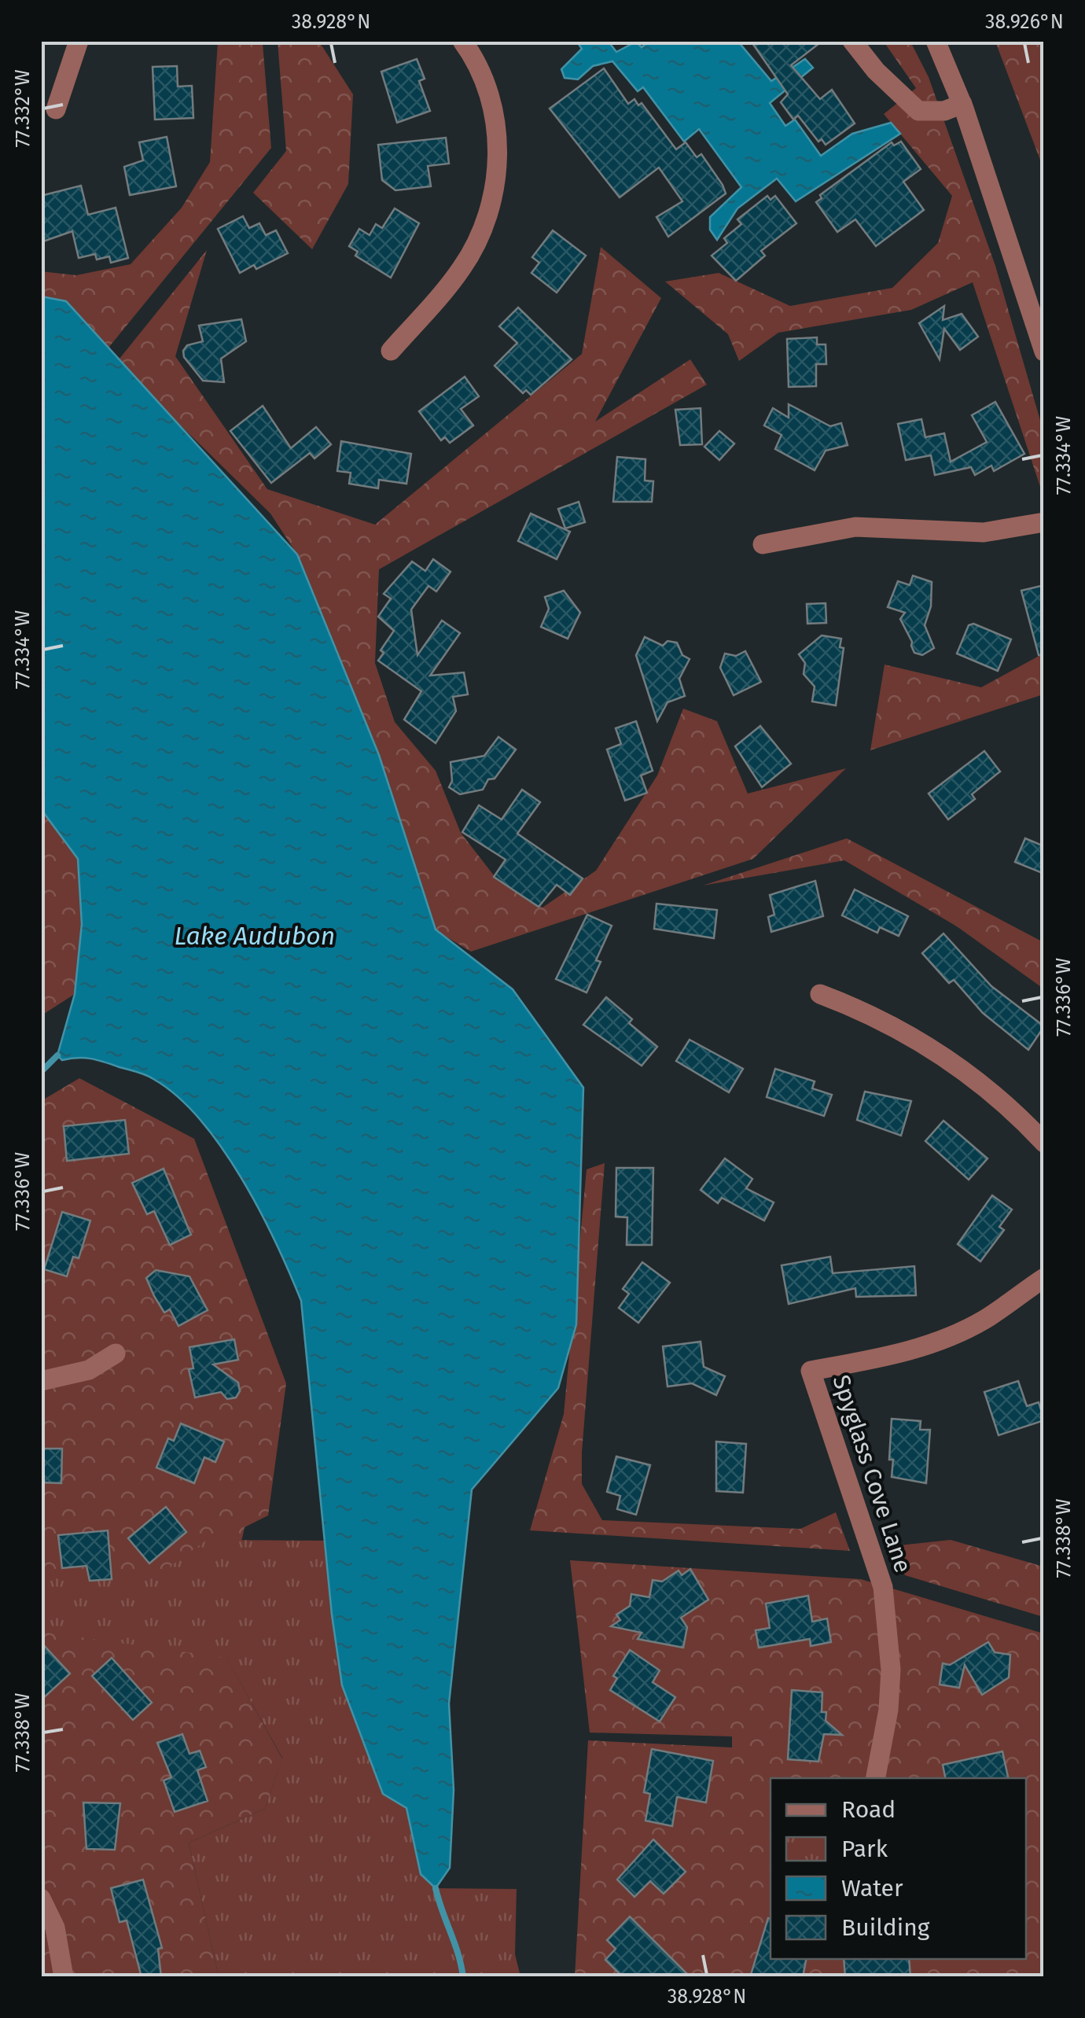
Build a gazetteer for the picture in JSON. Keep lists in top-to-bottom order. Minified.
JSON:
{"streets":{"street":["Spyglass Cove Lane"]},"water":["Lake Audubon"],"legend":["Road","Park","Water","Building"],"coordinates":["38.928°N","38.926°N","77.332°W","77.334°W","77.336°W","77.338°W"]}
